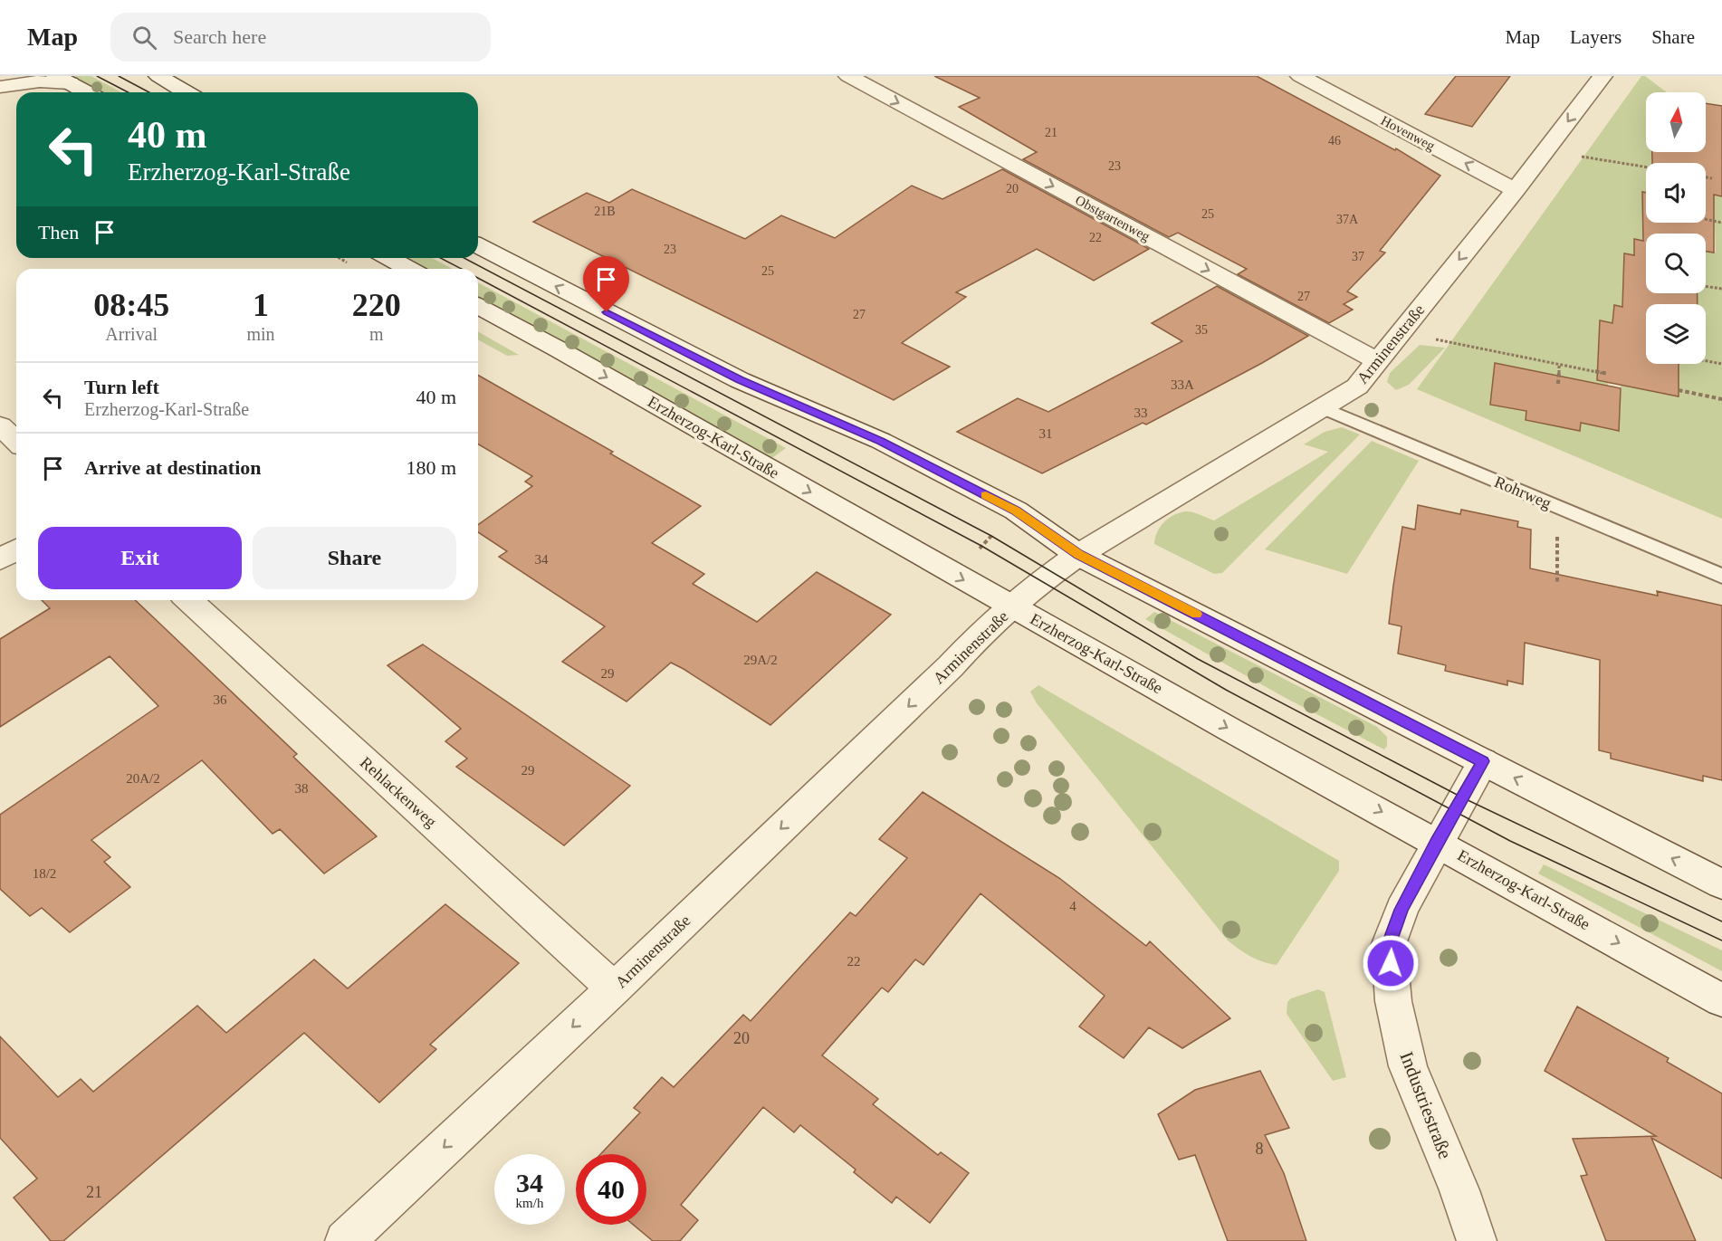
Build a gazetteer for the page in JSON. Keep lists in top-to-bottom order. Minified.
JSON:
{"streets":{"street":["Hovenweg","Obstgartenweg","Arminenstraße","Erzherzog-Karl-Straße","Rehlackenweg","Industriestraße"],"lane":["Rohrweg"]},"crossings":[["Hovenweg","Arminenstraße"],["Obstgartenweg","Arminenstraße"],["Arminenstraße","Erzherzog-Karl-Straße"],["Arminenstraße","Rohrweg"],["Arminenstraße","Rehlackenweg"],["Erzherzog-Karl-Straße","Industriestraße"]],"one_way":["Hovenweg","Obstgartenweg","Arminenstraße"],"house_numbers":["21","46","23","20","21B","25","37A","22","23","37","25","27","27","35","33A","33","31","34","29A/2","29","36","29","20A/2","38","18/2","4","22","20","8","21"],"north":"top","page":{"header":"Map","search":"Search here","nav":["Map","Layers","Share"],"turn":["40 m","Erzherzog-Karl-Straße"],"then":"Then","eta":["08:45","Arrival","1","min","220","m"],"list":[{"name":"Turn left","note":"Erzherzog-Karl-Straße","value":"40 m"},{"name":"Arrive at destination","value":"180 m"}],"buttons":["Exit","Share"],"speed":"34 km/h","limit":"40"}}
